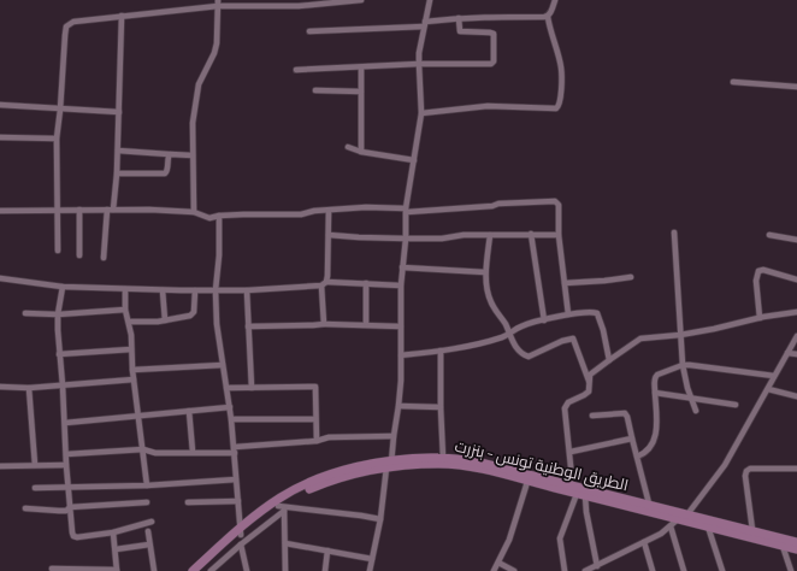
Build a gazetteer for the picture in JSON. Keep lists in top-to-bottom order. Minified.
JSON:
{"streets":{"main road":["الطريق الوطنية تونس - بنزرت"]}}
